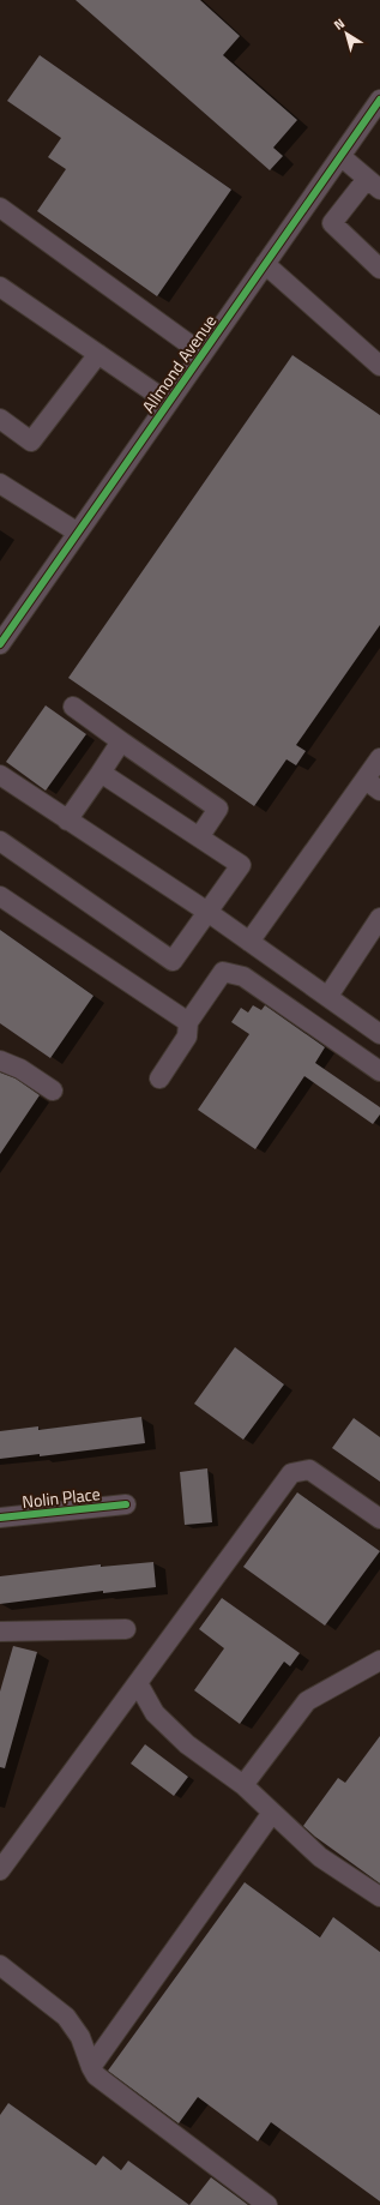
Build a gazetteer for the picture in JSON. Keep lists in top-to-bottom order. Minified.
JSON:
{"streets":{"street":["Allmond Avenue","Nolin Place"]},"north":"top left"}
